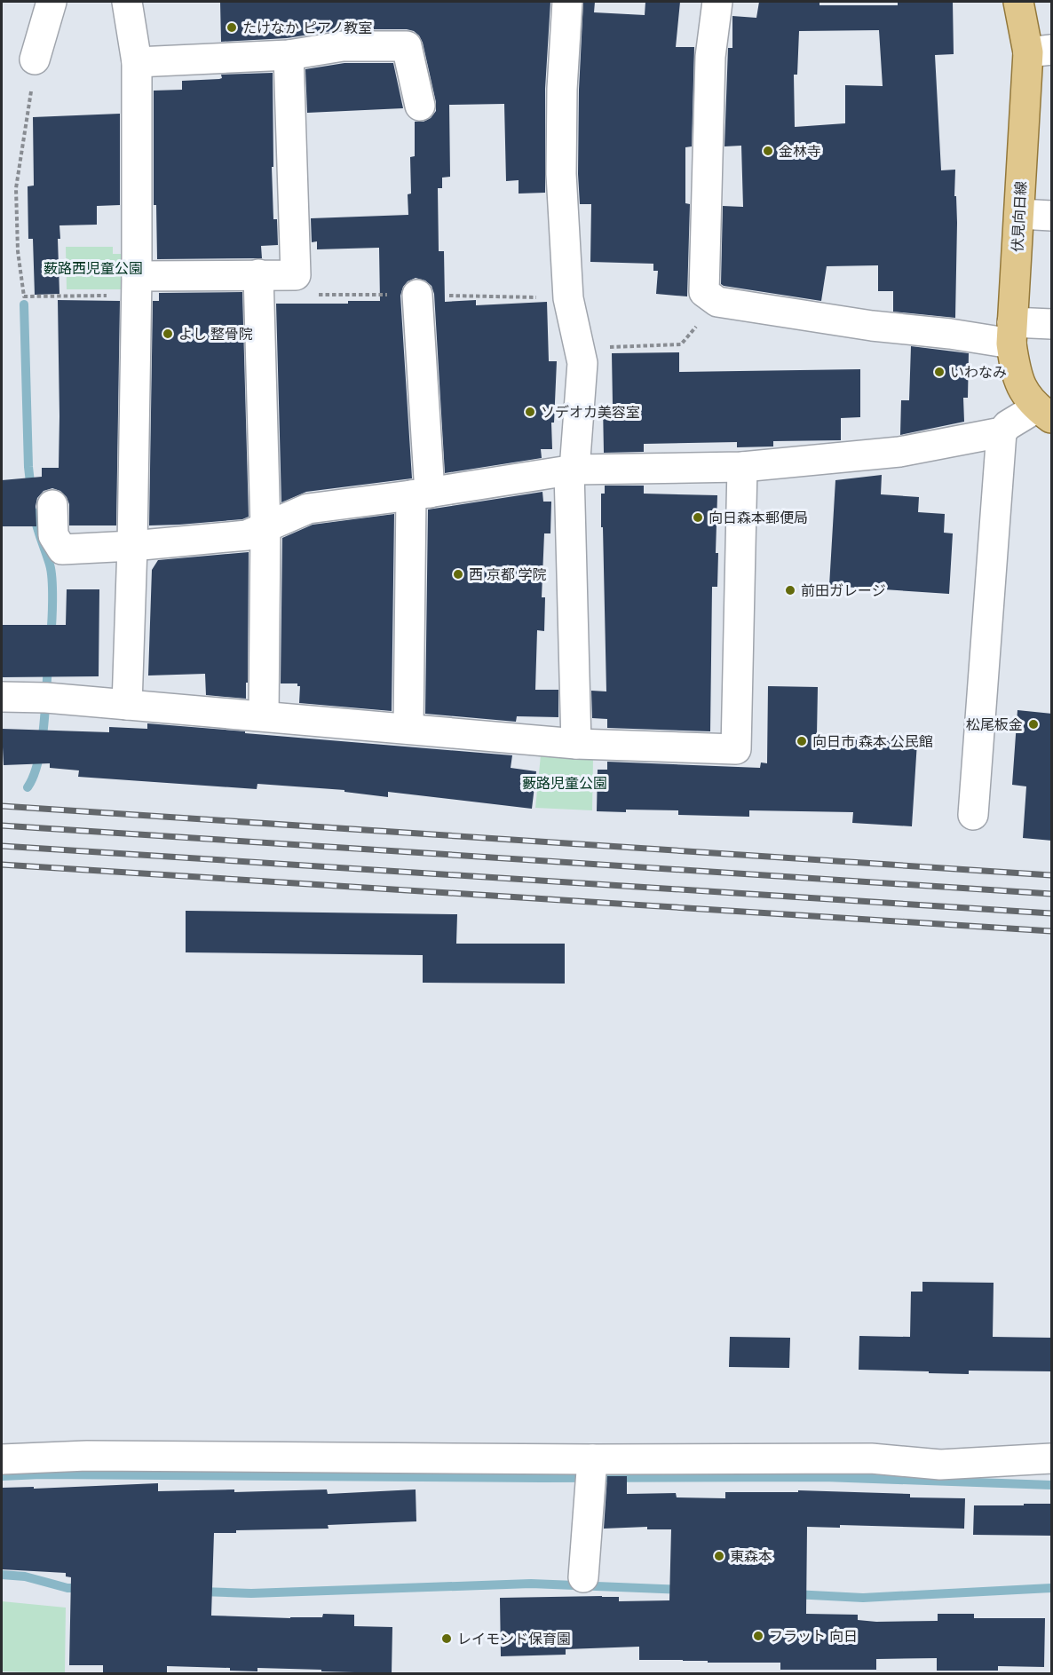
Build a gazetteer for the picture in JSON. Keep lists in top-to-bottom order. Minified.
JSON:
{"streets":{"main road":["伏見向日線"]},"parks":["薮路西児童公園","藪路児童公園"],"places":["たけなか ピアノ教室","金林寺","よし 整骨院","いわなみ","ソデオカ美容室","向日森本郵便局","西 京都 学院","前田ガレージ","松尾板金","向日市 森本 公民館","東森本","フラット 向日","レイモンド保育園"]}
